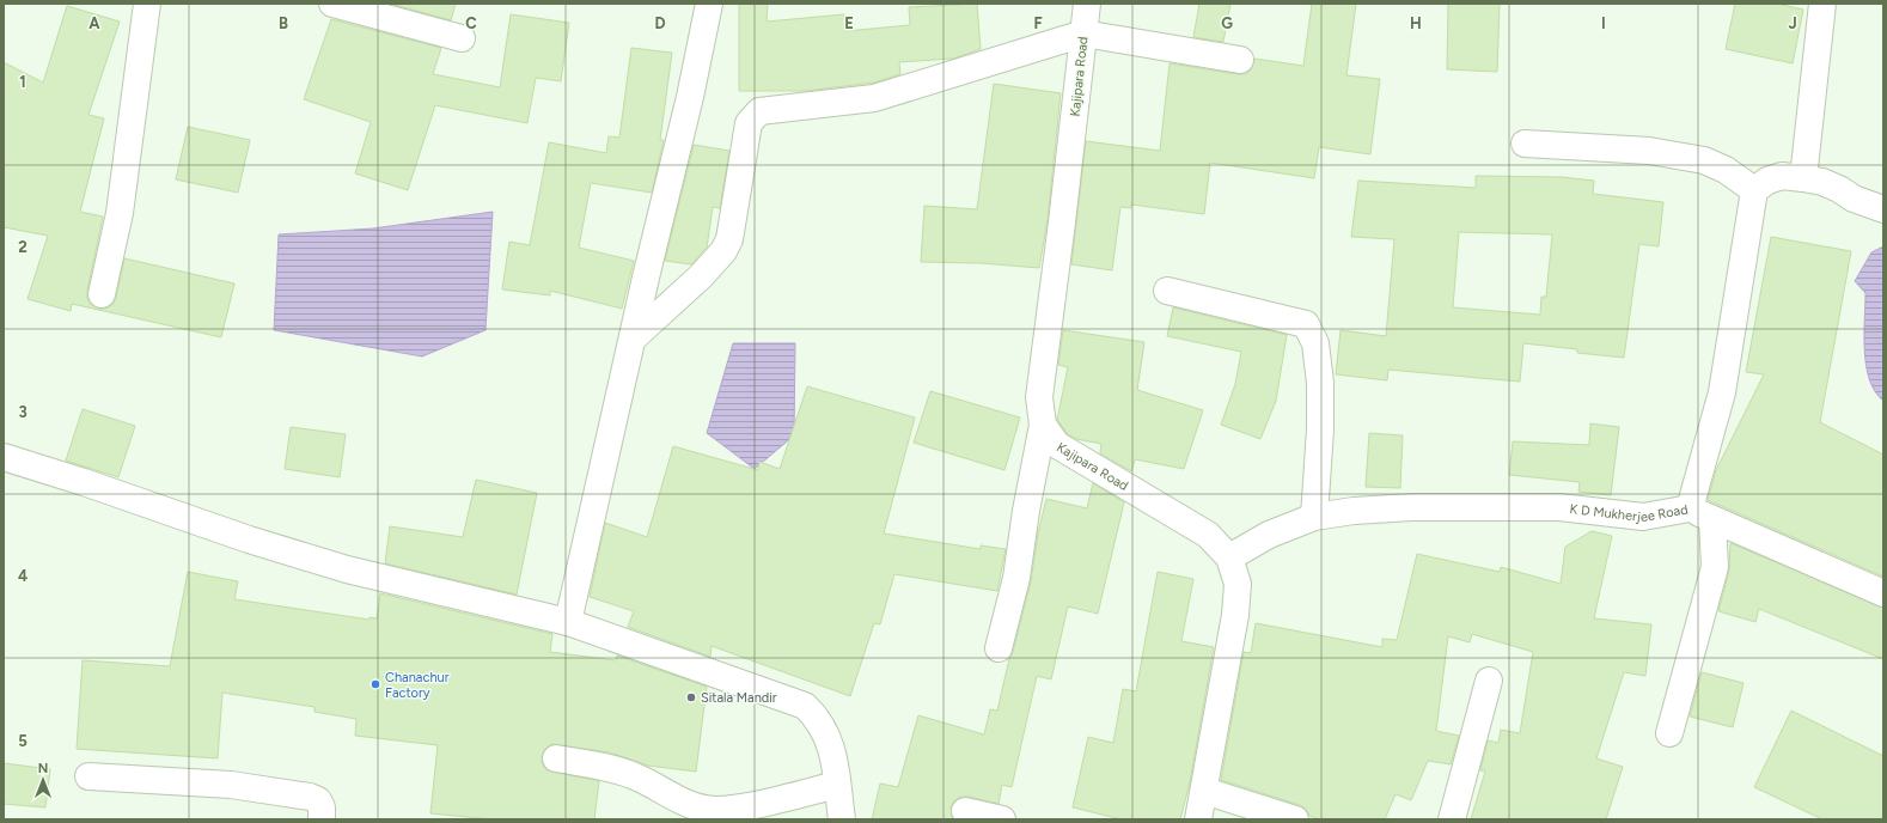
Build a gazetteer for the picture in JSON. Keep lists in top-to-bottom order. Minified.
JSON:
{"streets":{"street":["Kajipara Road","K D Mukherjee Road"]},"crossings":[["Kajipara Road","K D Mukherjee Road"]],"places":["Chanachur Factory","Sitala Mandir"],"north":"top","grid":{"columns":["A","B","C","D","E","F","G","H","I","J"],"rows":["1","2","3","4","5"]}}
